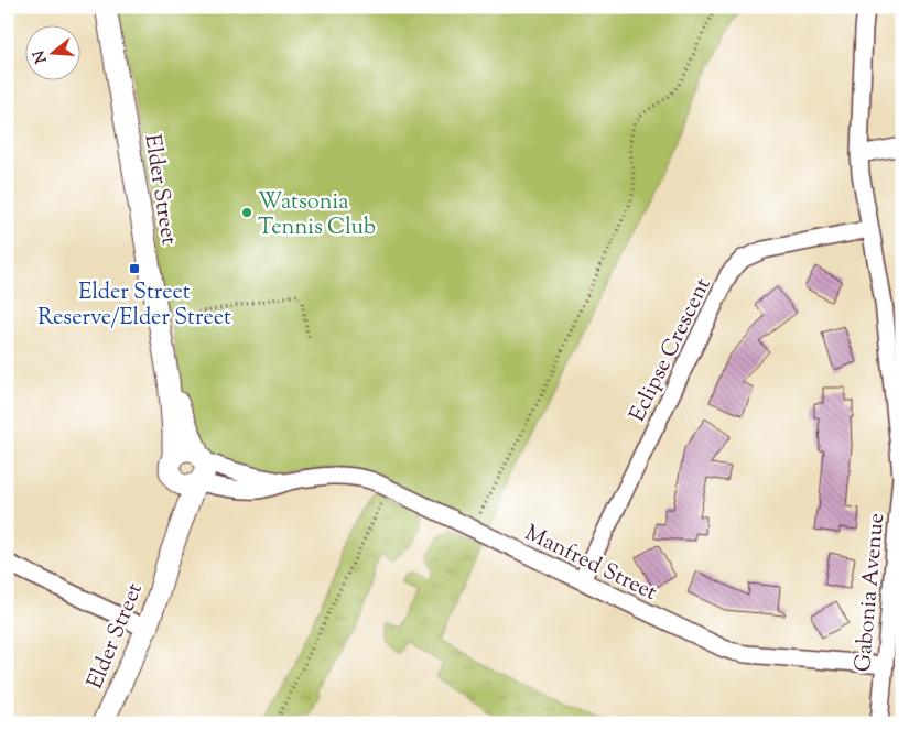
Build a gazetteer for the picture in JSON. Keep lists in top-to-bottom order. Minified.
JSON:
{"streets":{"street":["Elder Street","Eclipse Crescent","Manfred Street","Gabonia Avenue"]},"crossings":[["Elder Street","Manfred Street"],["Eclipse Crescent","Manfred Street"],["Eclipse Crescent","Gabonia Avenue"],["Manfred Street","Gabonia Avenue"]],"places":{"other":["Watsonia Tennis Club"],"transit":["Elder Street Reserve/Elder Street"]},"north":"left"}
